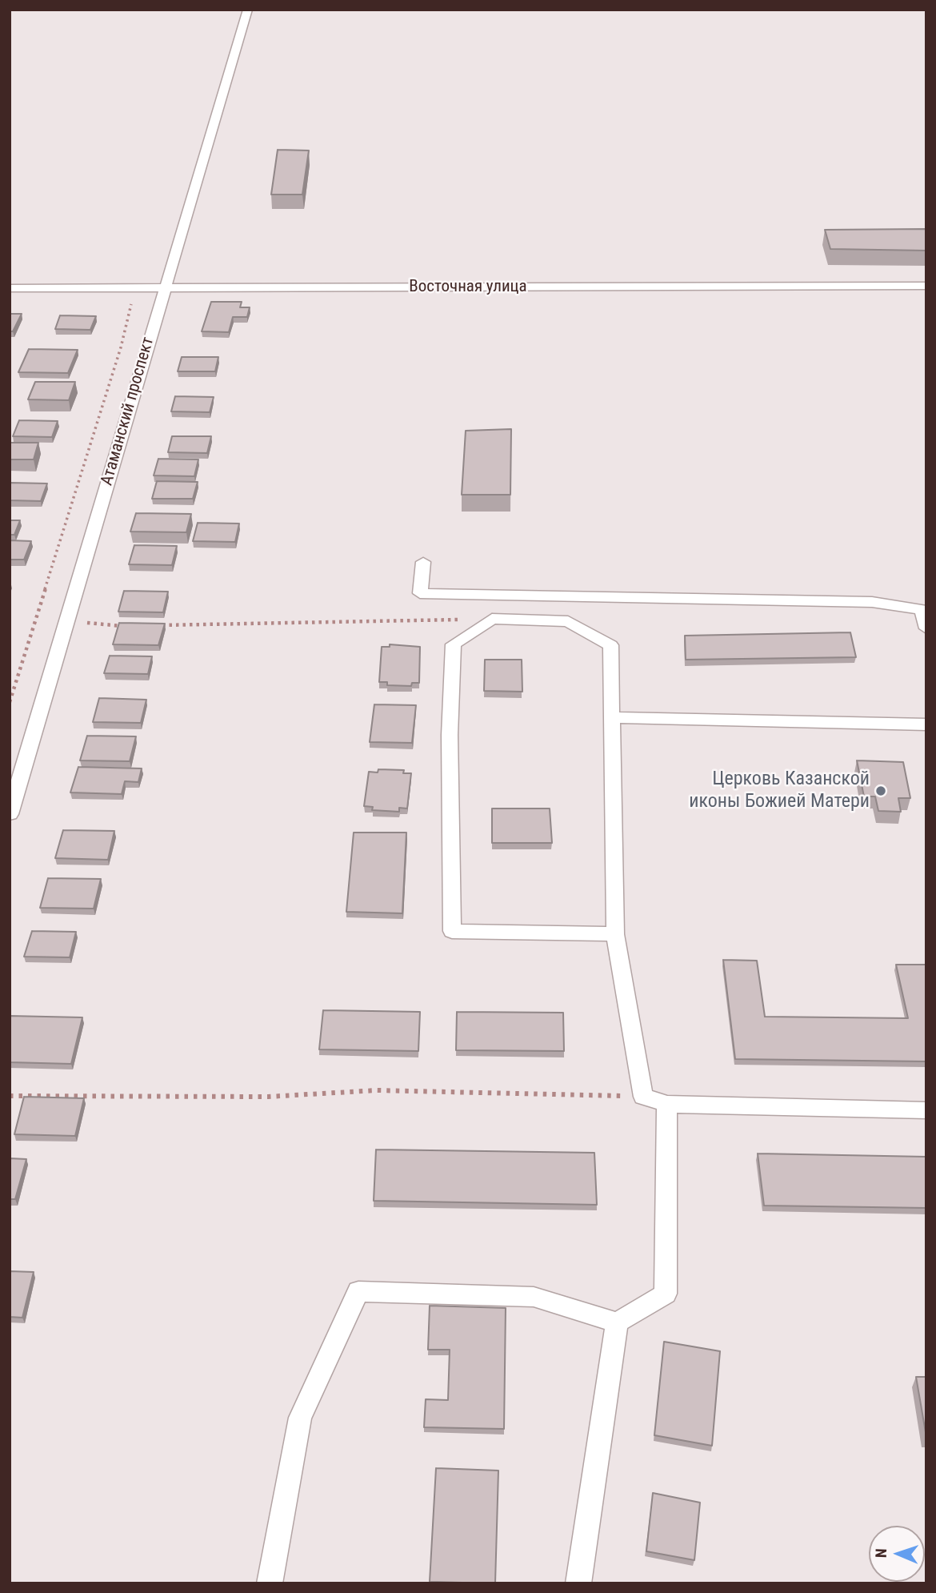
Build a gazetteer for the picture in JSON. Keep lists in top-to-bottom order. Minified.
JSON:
{"streets":{"street":["Восточная улица","Атаманский проспект"]},"crossings":[["Восточная улица","Атаманский проспект"]],"places":["Церковь Казанской иконы Божией Матери"],"north":"left"}
